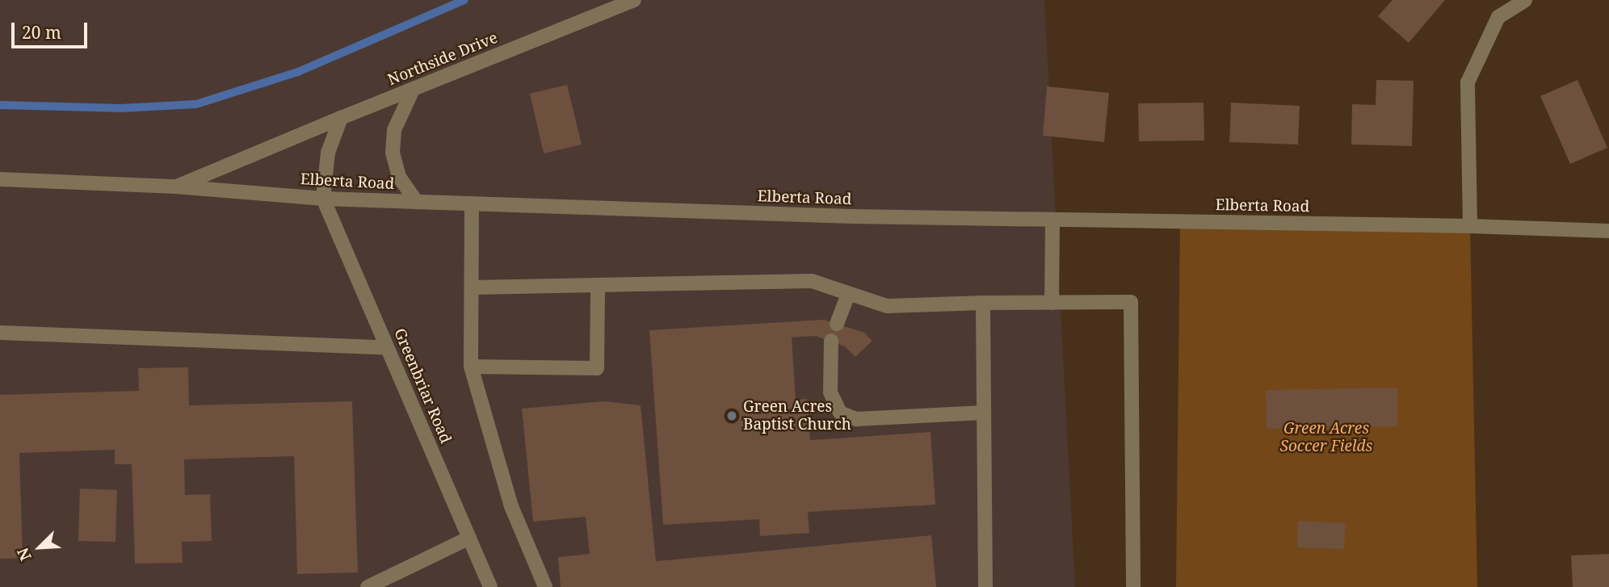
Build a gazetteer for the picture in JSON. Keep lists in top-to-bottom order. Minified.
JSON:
{"streets":{"street":["Northside Drive","Elberta Road","Greenbriar Road"]},"crossings":[["Northside Drive","Elberta Road"],["Elberta Road","Greenbriar Road"]],"parks":["Green Acres Soccer Fields"],"places":["Green Acres Baptist Church"],"scale_bar":"20 m","north":"bottom left"}
